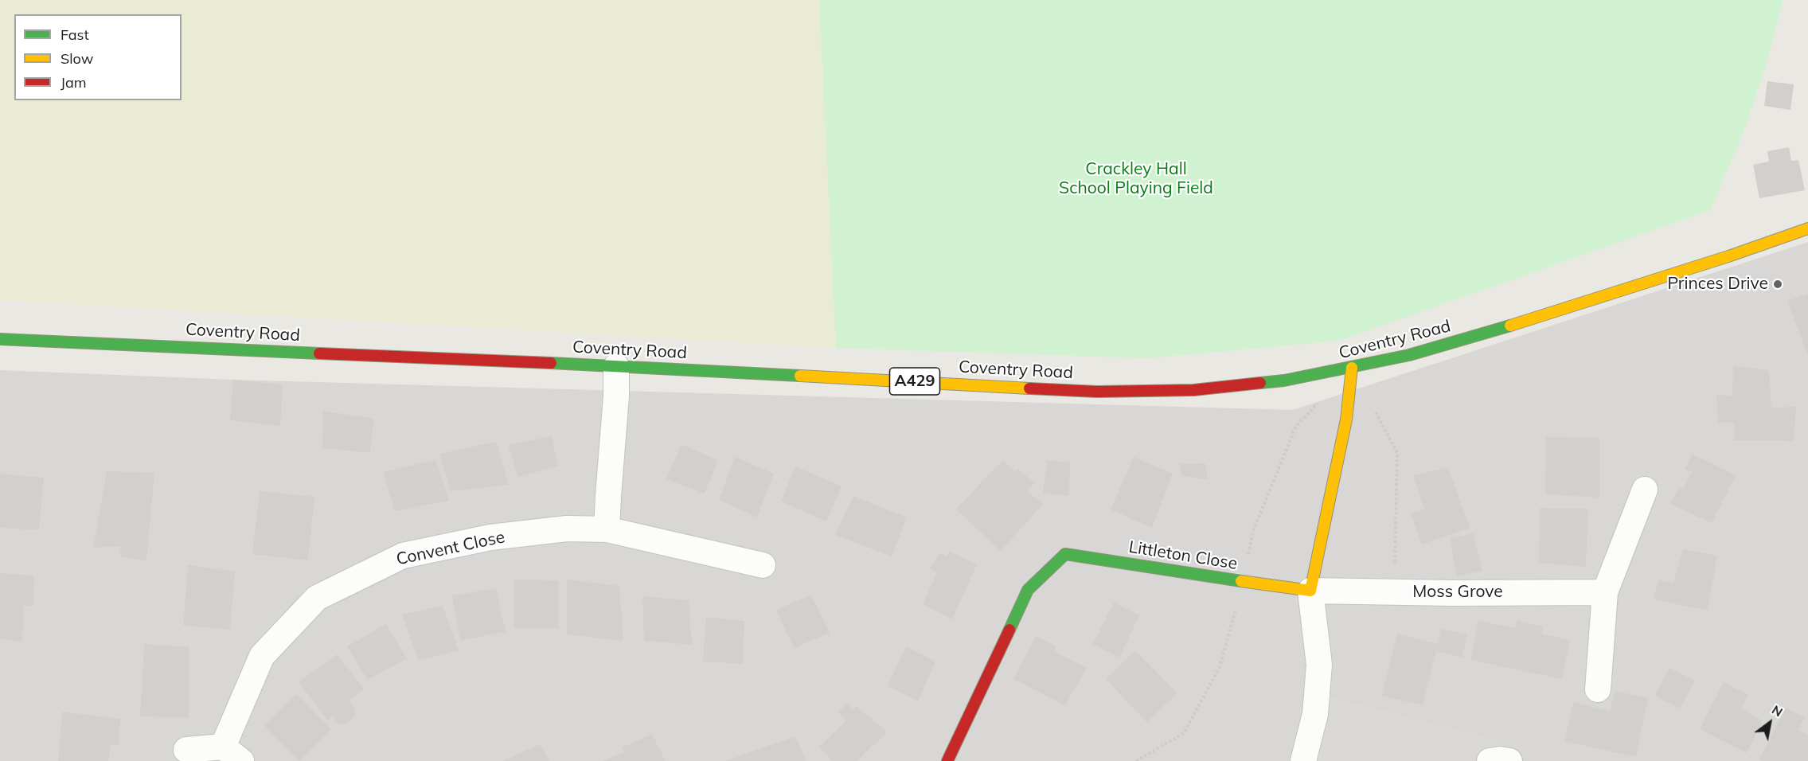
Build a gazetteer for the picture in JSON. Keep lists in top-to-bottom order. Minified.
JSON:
{"streets":{"main road":["Coventry Road","A429","Littleton Close"],"street":["Convent Close","Moss Grove"]},"crossings":[["Littleton Close","Moss Grove"]],"parks":["Crackley Hall School Playing Field"],"places":["Princes Drive"],"legend":["Fast","Slow","Jam"],"north":"top right"}
